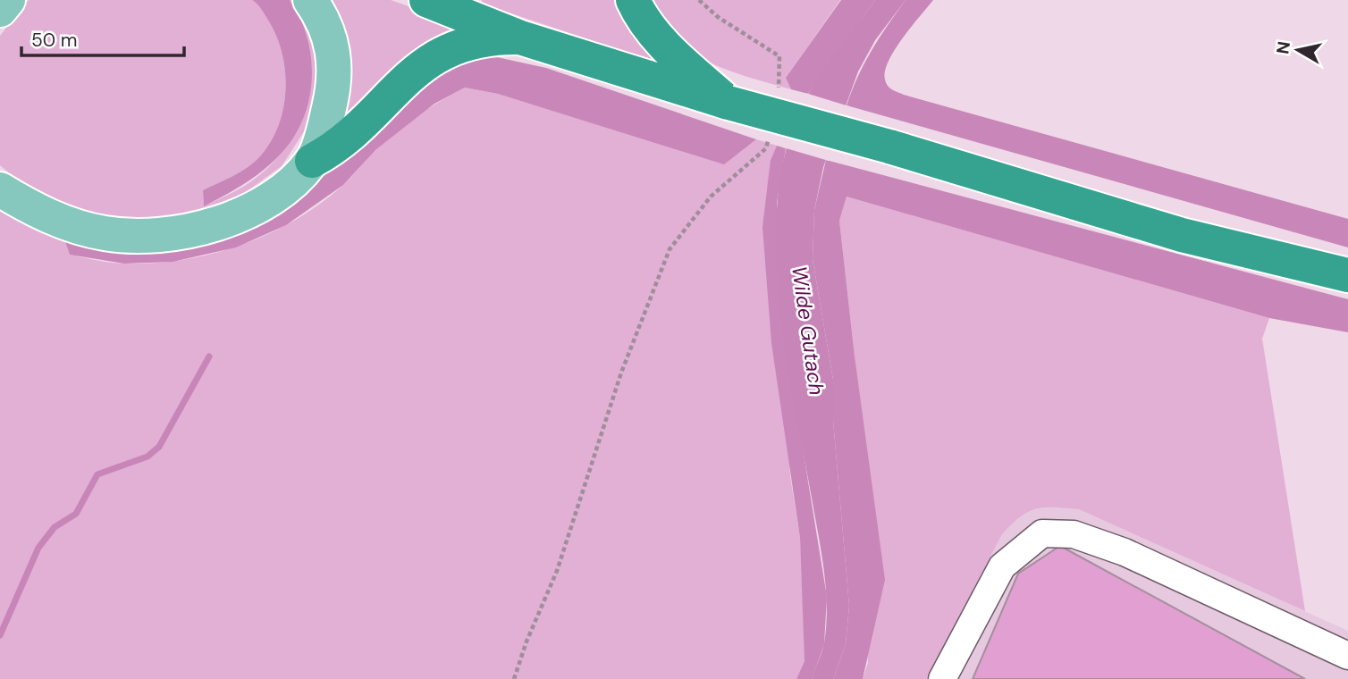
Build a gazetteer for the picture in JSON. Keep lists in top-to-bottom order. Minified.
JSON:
{"water":["Wilde Gutach"],"scale_bar":"50 m","north":"left"}
